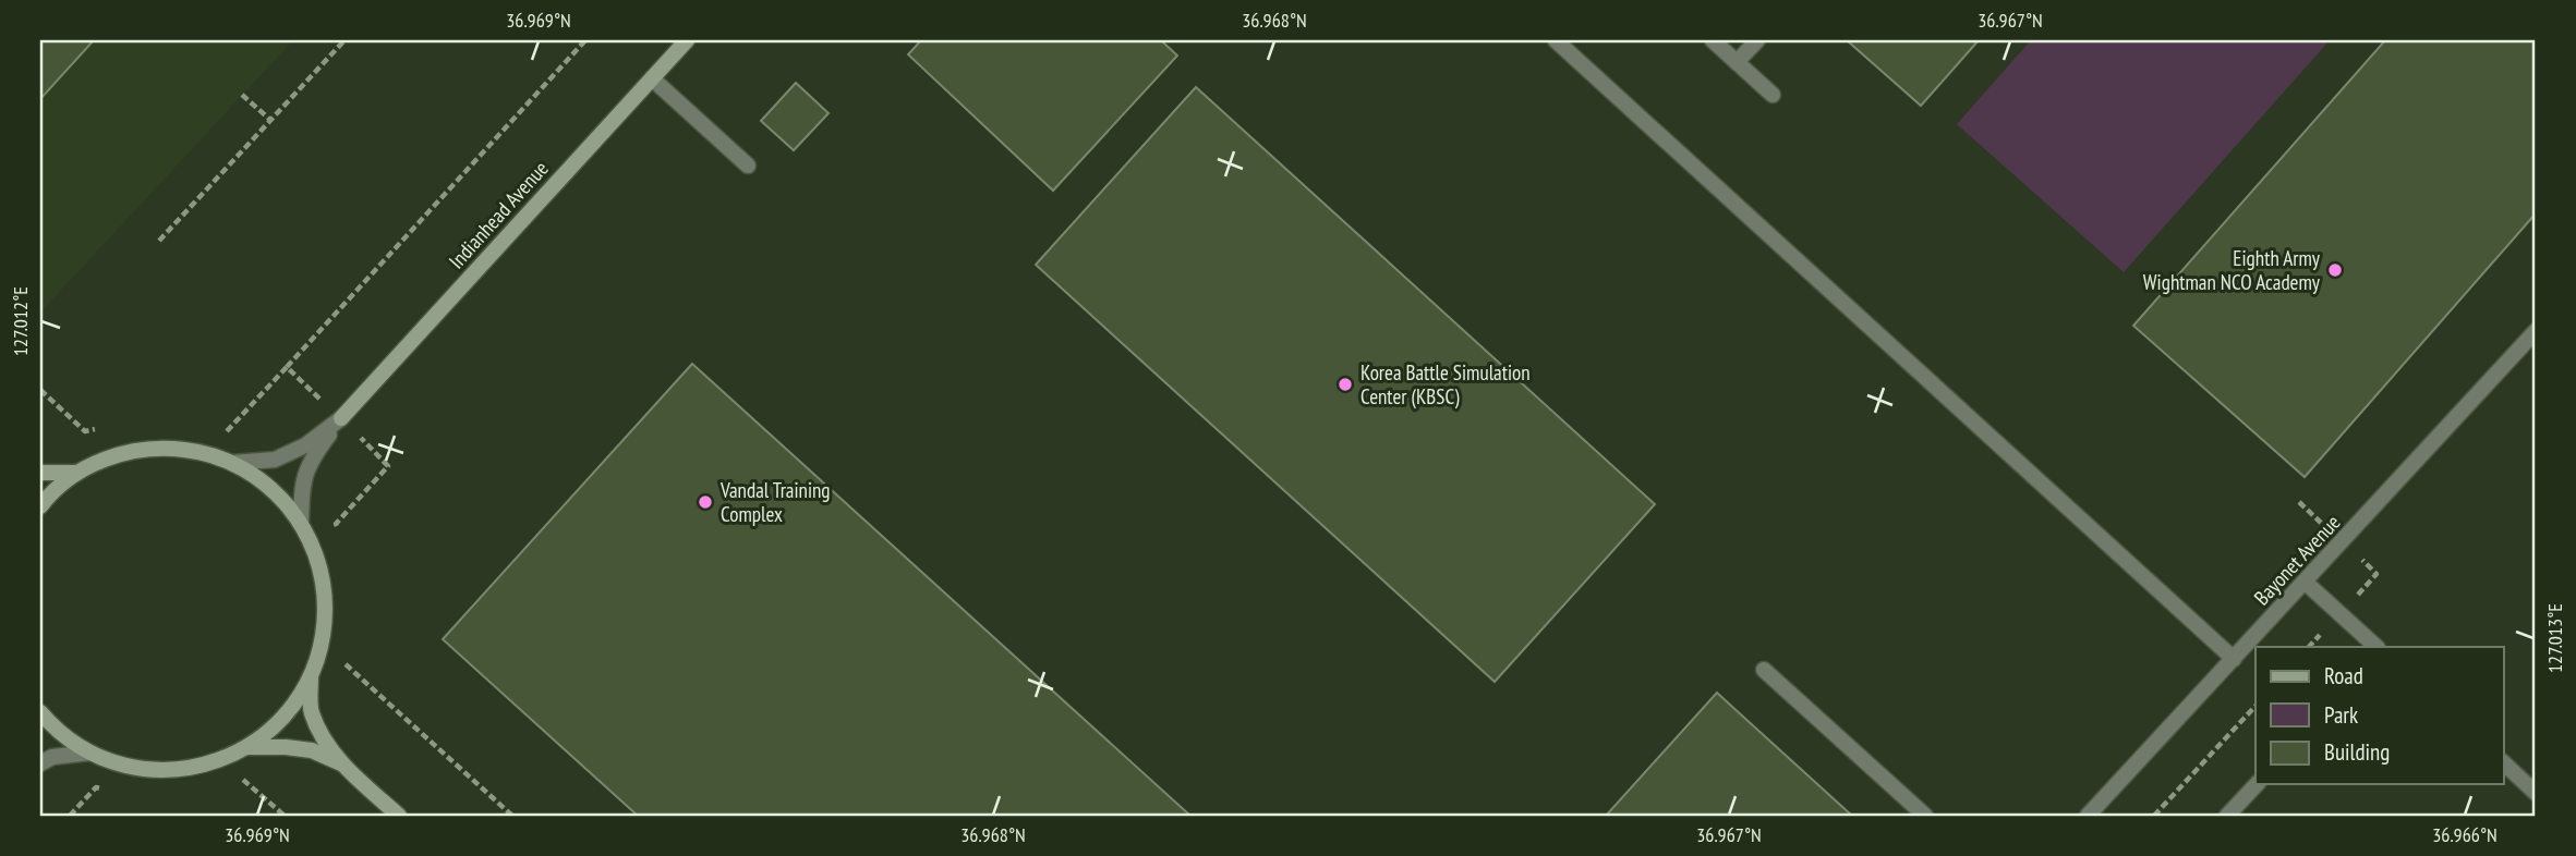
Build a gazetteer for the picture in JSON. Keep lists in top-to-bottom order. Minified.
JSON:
{"streets":{"main road":["Indianhead Avenue"],"street":["Bayonet Avenue"]},"places":["Eighth Army Wightman NCO Academy","Korea Battle Simulation Center (KBSC)","Vandal Training Complex"],"legend":["Road","Park","Building"],"coordinates":["36.969°N","36.968°N","36.967°N","127.012°E","127.013°E","36.966°N"]}
